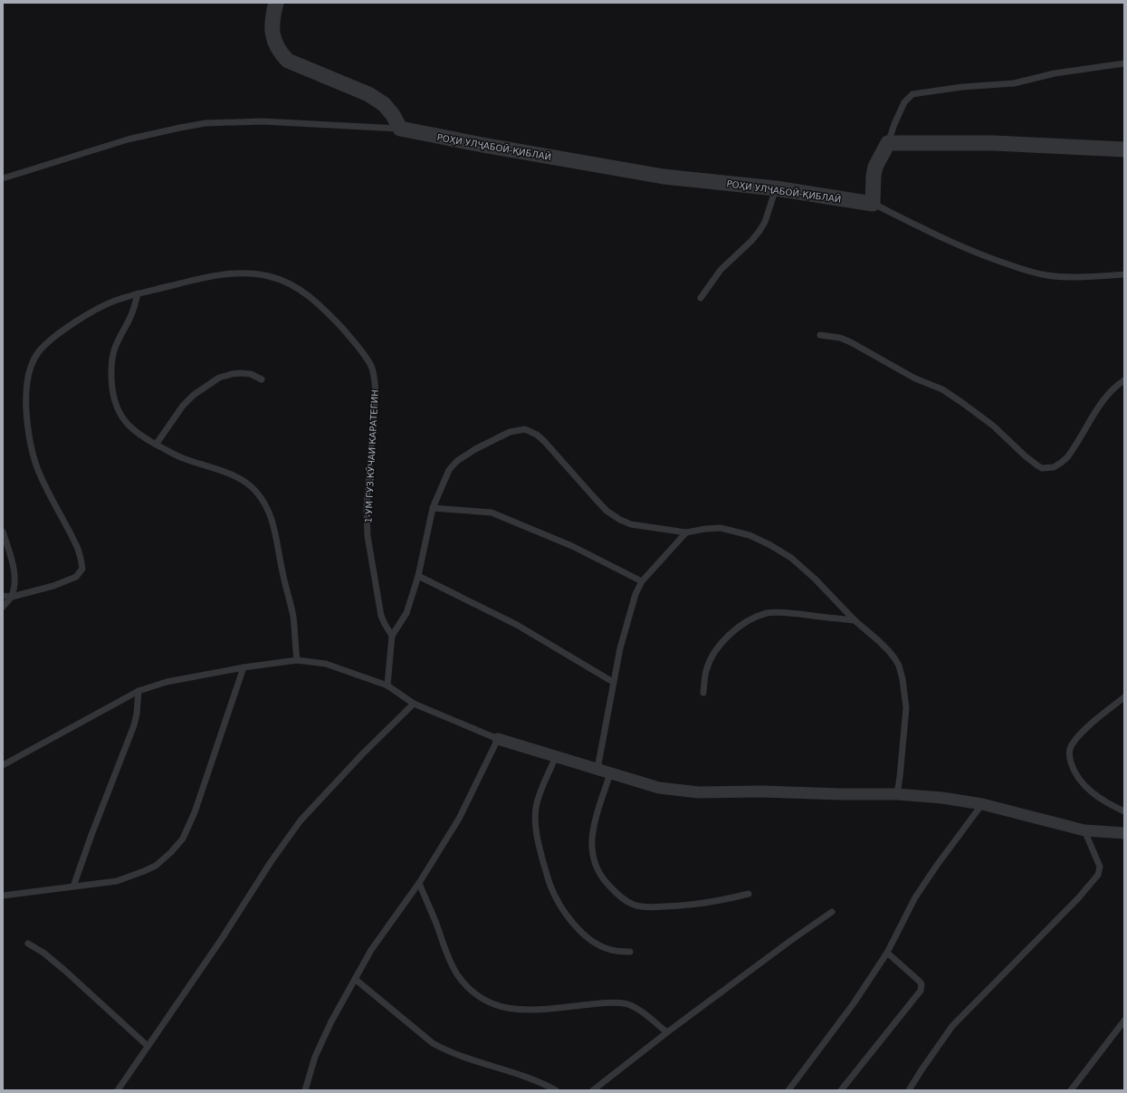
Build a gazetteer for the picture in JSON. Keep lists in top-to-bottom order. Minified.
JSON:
{"streets":{"street":["РОҲИ УЛҶАБОЙ-ҚИБЛАӢ"],"lane":["1-УМ ГУЗ.КӮЧАИ КАРАТЕГИН"]}}
